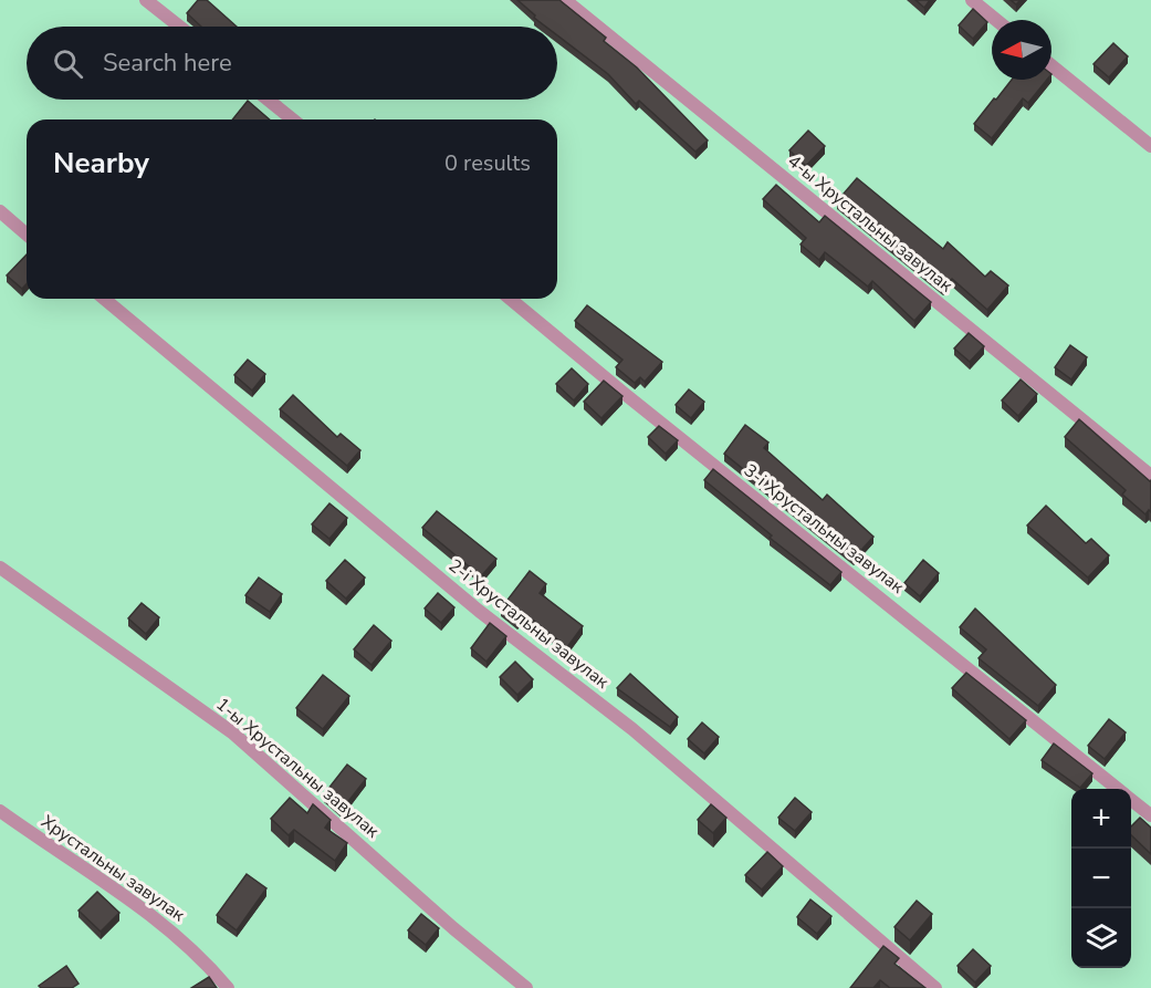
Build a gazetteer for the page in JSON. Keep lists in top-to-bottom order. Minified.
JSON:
{"streets":{"lane":["4-ы Хрустальны завулак","3-і Хрустальны завулак","2-і Хрустальны завулак","1-ы Хрустальны завулак","Хрустальны завулак"]},"north":"left","page":{"search":"Search here","heading":["Nearby","0 results"],"map_buttons":["+","−"]}}
